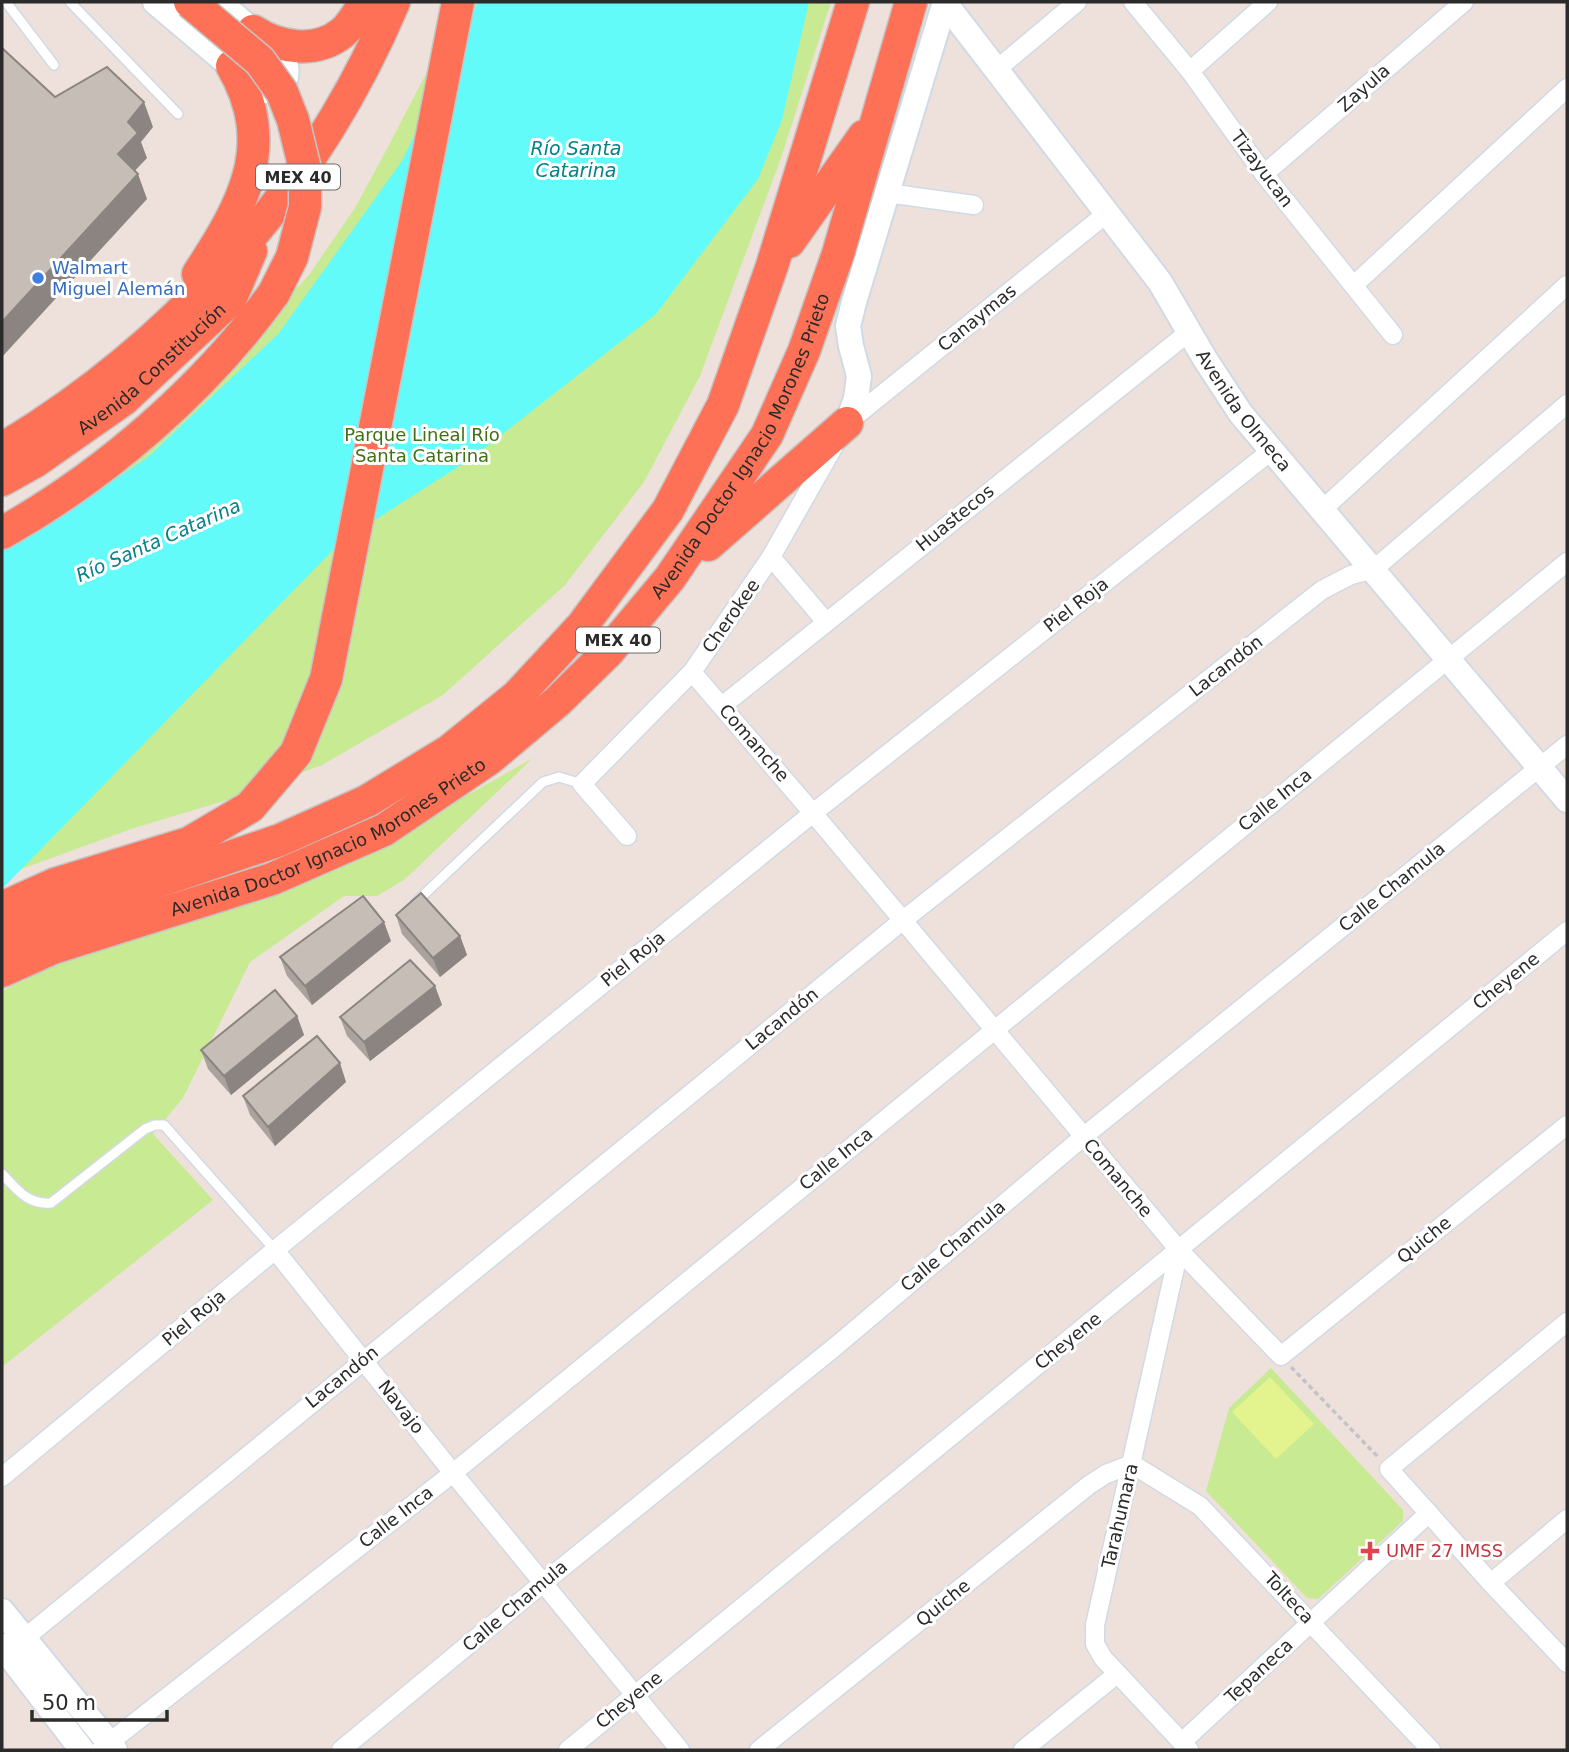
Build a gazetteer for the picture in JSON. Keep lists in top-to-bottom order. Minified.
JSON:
{"streets":{"highway":["MEX 40","Avenida Constitución","Avenida Doctor Ignacio Morones Prieto"],"street":["Zayula","Tizayucan","Canaymas","Avenida Olmeca","Huastecos","Piel Roja","Cherokee","Lacandón","Comanche","Calle Inca","Calle Chamula","Cheyene","Quiche","Navajo","Tarahumara","Tolteca","Tepaneca"]},"crossings":[["Zayula","Tizayucan"],["MEX 40","Avenida Constitución"],["Canaymas","Avenida Olmeca"],["Canaymas","Avenida Doctor Ignacio Morones Prieto"],["Canaymas","Cherokee"],["Avenida Olmeca","Avenida Doctor Ignacio Morones Prieto"],["Avenida Olmeca","Huastecos"],["Avenida Olmeca","Piel Roja"],["Avenida Olmeca","Lacandón"],["Avenida Olmeca","Calle Inca"],["Avenida Olmeca","Calle Chamula"],["Avenida Doctor Ignacio Morones Prieto","Cherokee"],["Huastecos","Comanche"],["Piel Roja","Comanche"],["Piel Roja","Navajo"],["Cherokee","Comanche"],["Lacandón","Comanche"],["Lacandón","Navajo"],["Comanche","Calle Inca"],["Comanche","Calle Chamula"],["Comanche","Cheyene"],["Comanche","Quiche"],["Comanche","Tarahumara"],["Calle Inca","Navajo"],["Calle Chamula","Navajo"],["Cheyene","Navajo"],["Cheyene","Tarahumara"],["Quiche","Tarahumara"],["Quiche","Tolteca"],["Tarahumara","Tolteca"],["Tarahumara","Tepaneca"],["Tolteca","Tepaneca"]],"water":["Río Santa Catarina"],"parks":["Parque Lineal Río Santa Catarina"],"places":{"other":["Walmart Miguel Alemán"],"health":["UMF 27 IMSS"]},"scale_bar":"50 m"}
